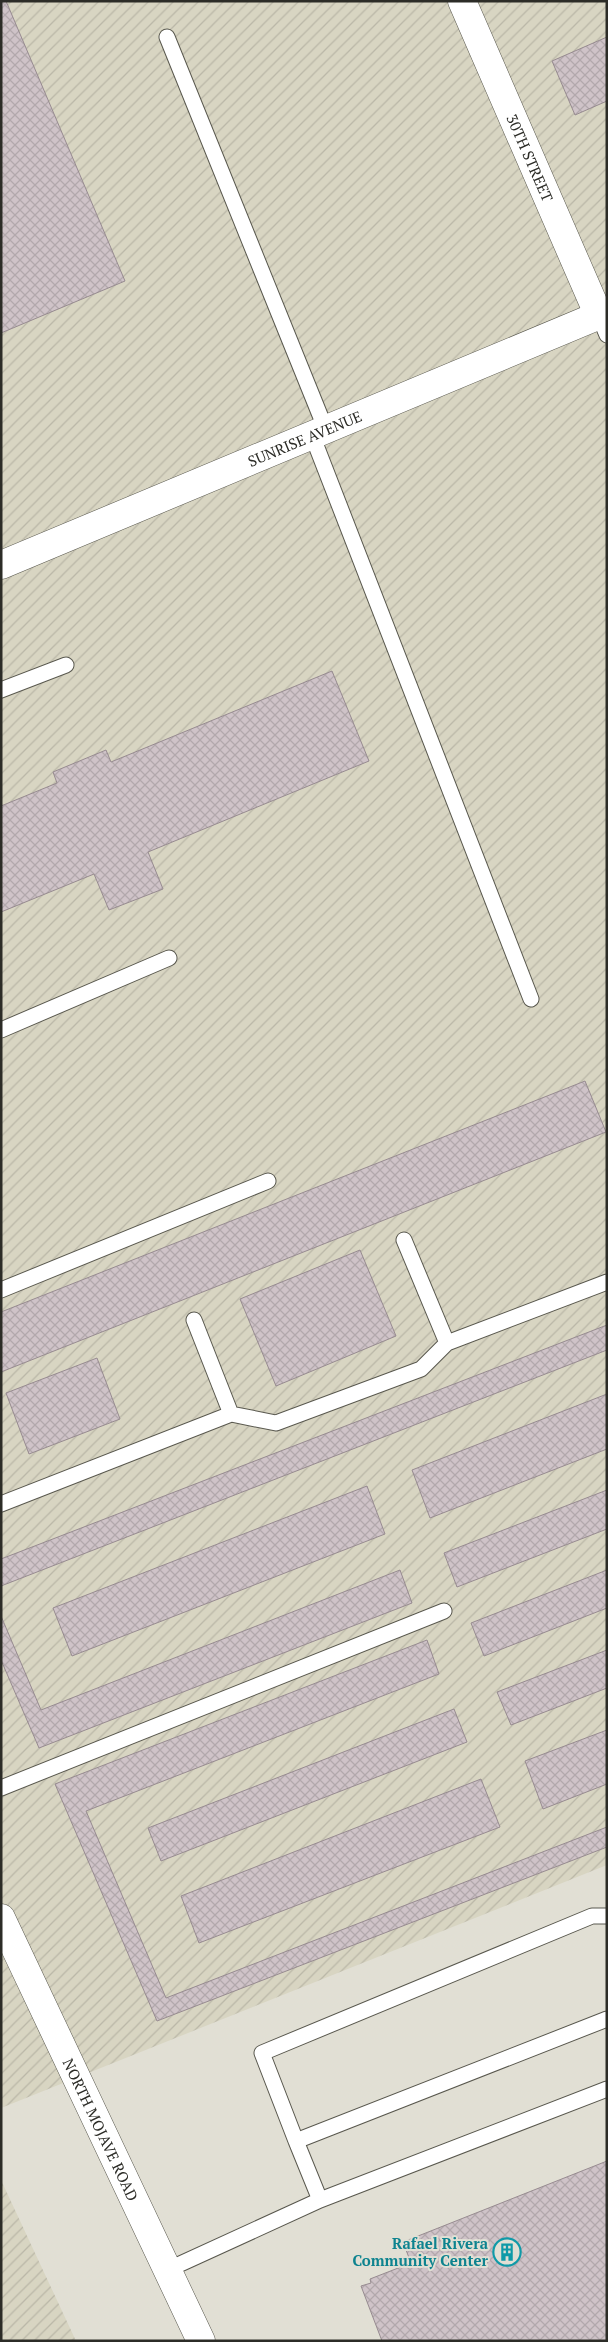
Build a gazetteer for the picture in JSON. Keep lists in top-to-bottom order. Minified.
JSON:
{"streets":{"street":["30TH STREET","SUNRISE AVENUE","NORTH MOJAVE ROAD"]},"crossings":[["30TH STREET","SUNRISE AVENUE"]],"places":{"building":["Rafael Rivera Community Center"]}}
